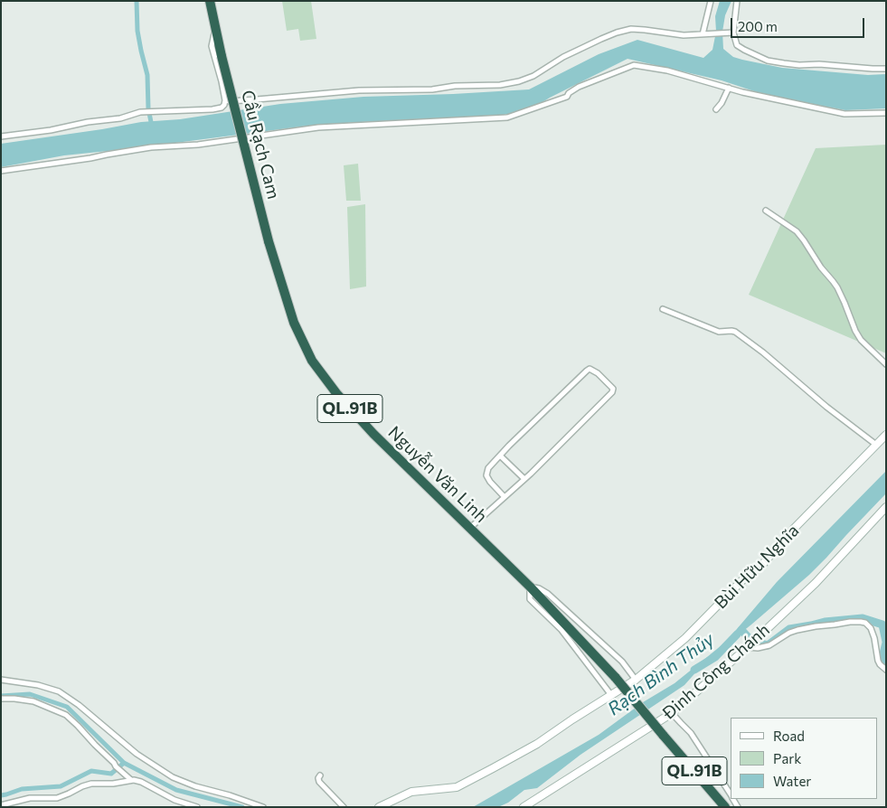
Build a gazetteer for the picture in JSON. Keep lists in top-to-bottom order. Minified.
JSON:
{"streets":{"highway":["Cầu Rạch Cam","QL.91B","Nguyễn Văn Linh"],"main road":["Bùi Hữu Nghĩa","Đinh Công Chánh"]},"crossings":[["Cầu Rạch Cam","QL.91B"],["Cầu Rạch Cam","Nguyễn Văn Linh"]],"water":["Rạch Bình Thủy"],"legend":["Road","Park","Water"],"scale_bar":"200 m"}
